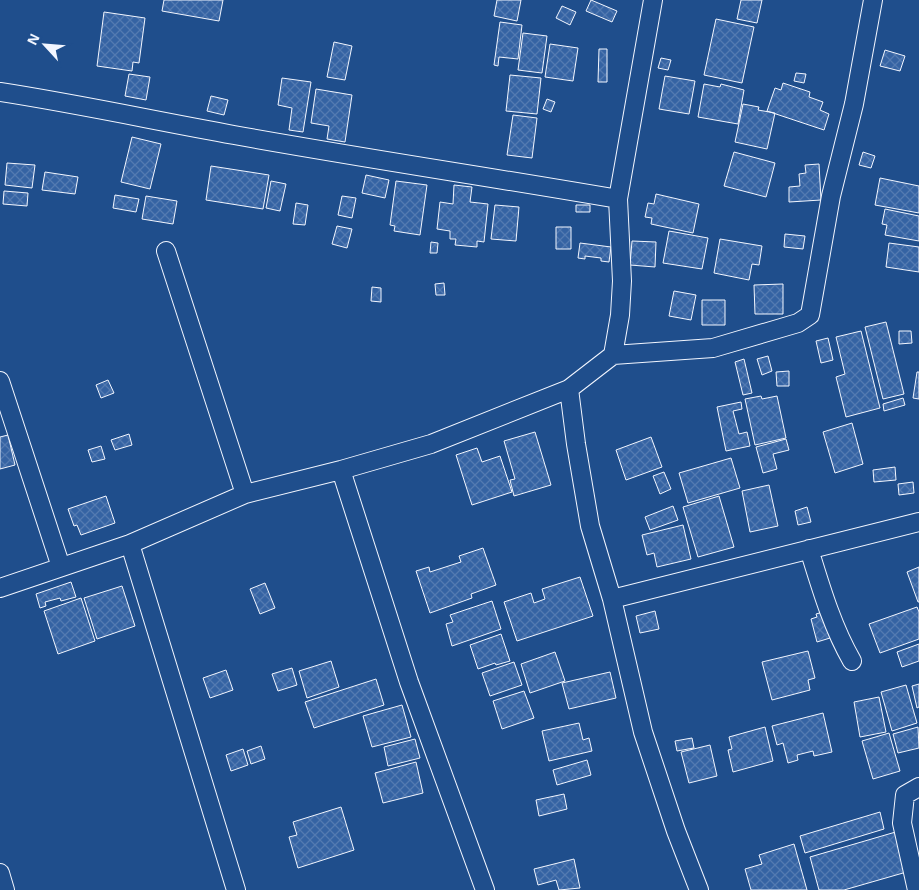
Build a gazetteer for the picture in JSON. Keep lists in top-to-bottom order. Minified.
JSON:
{"north":"top left"}
